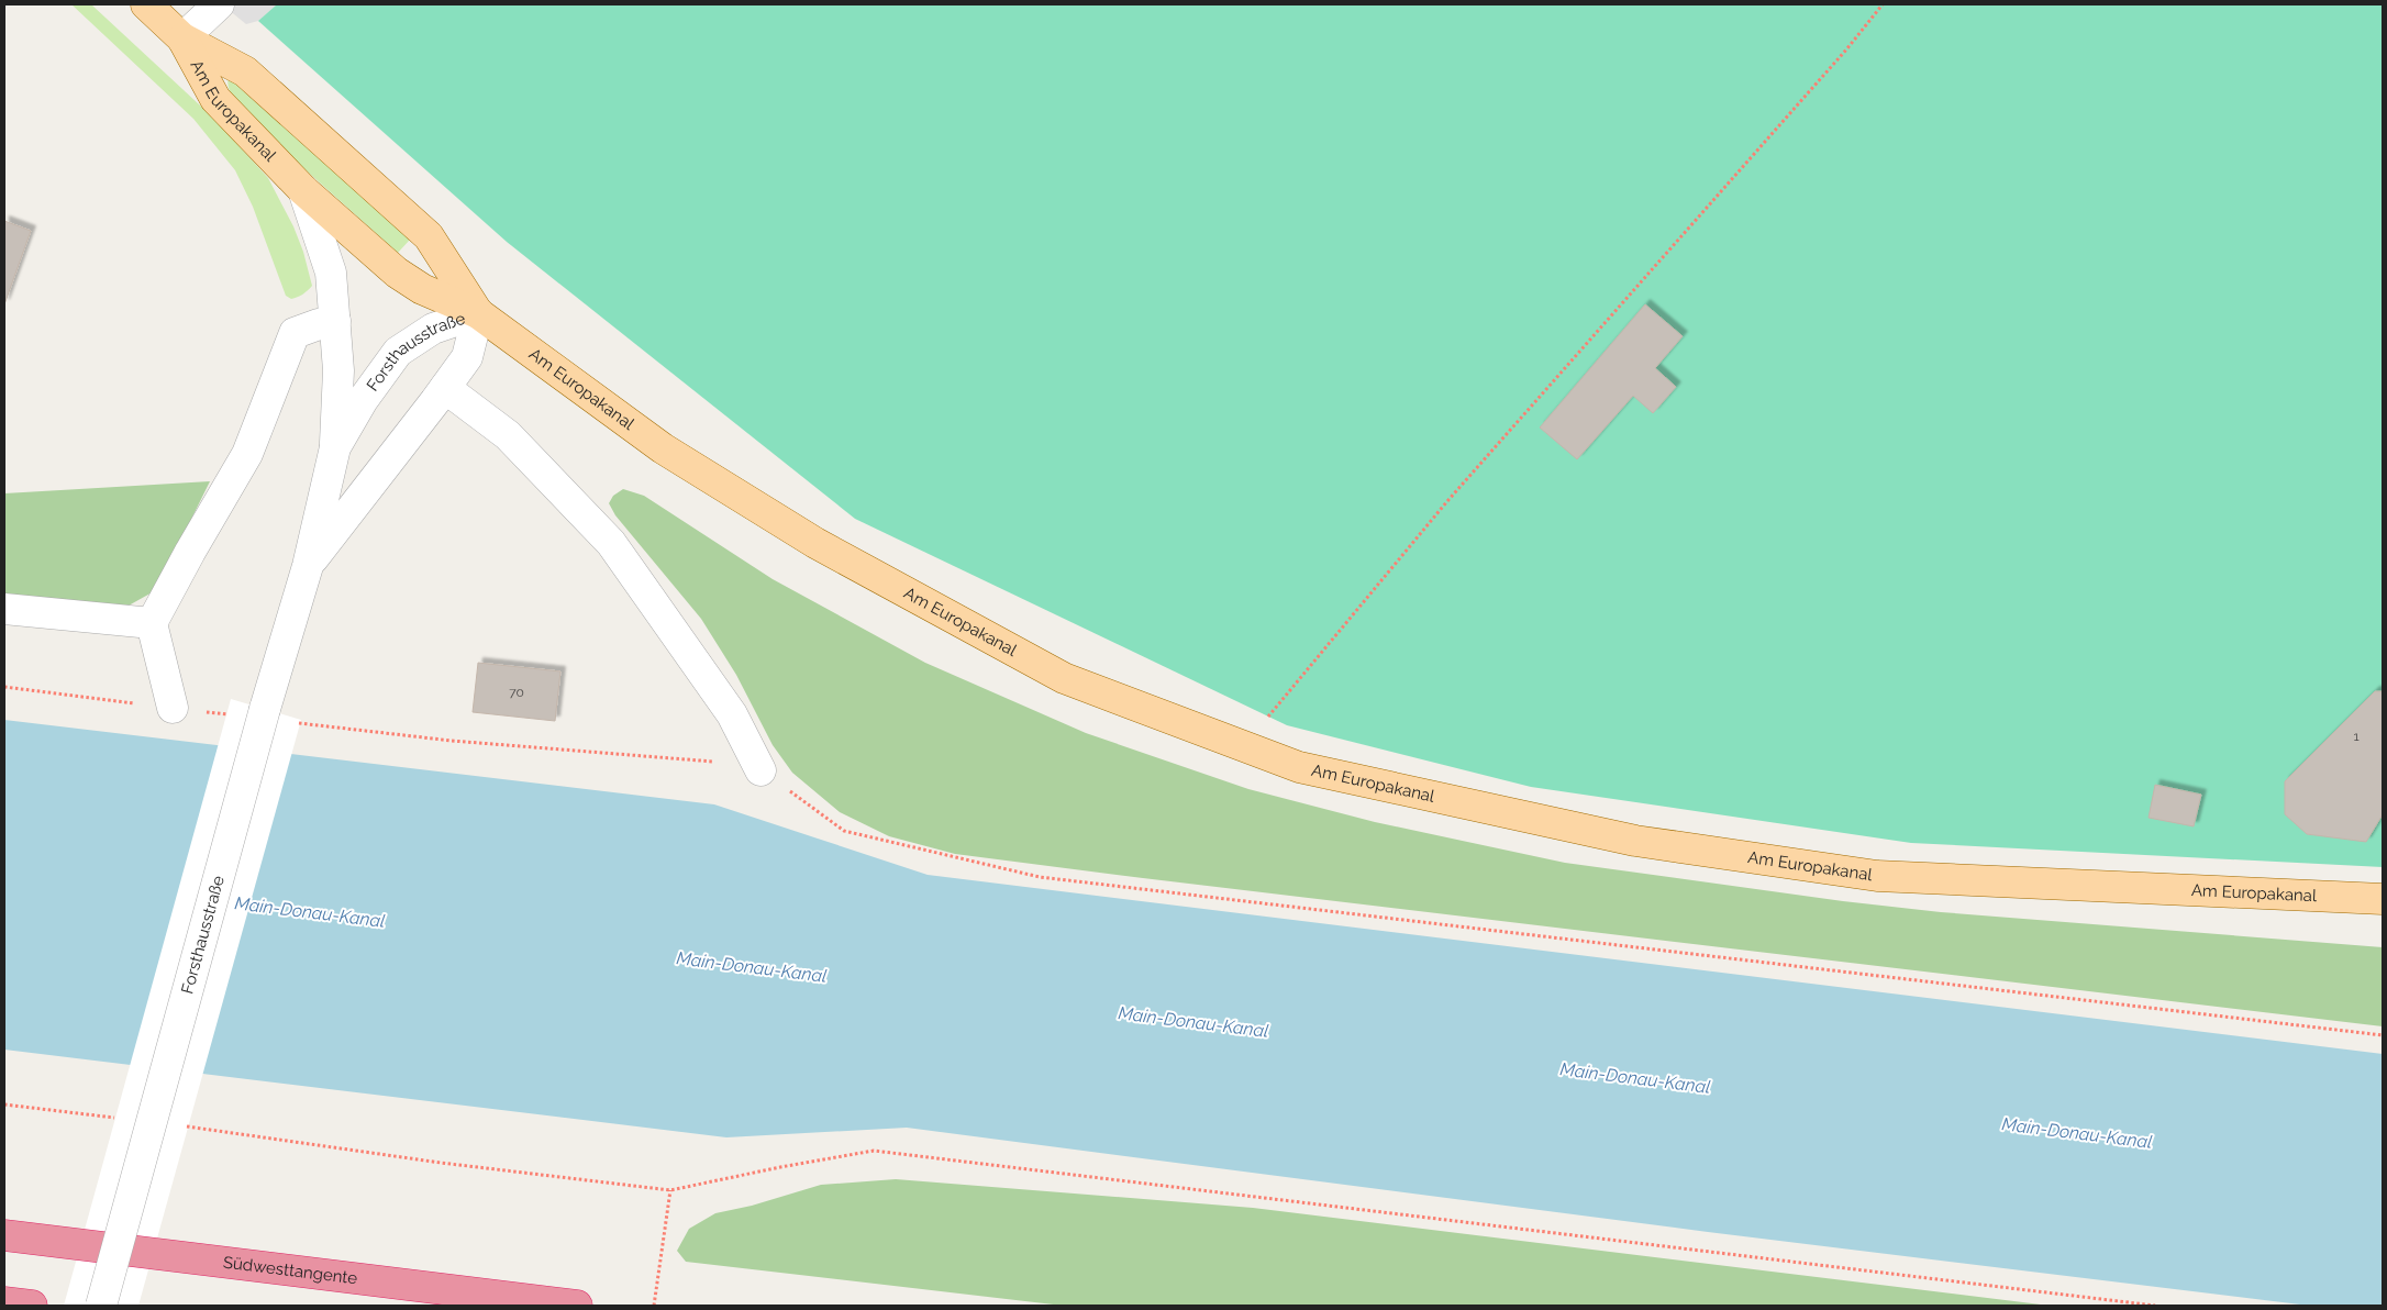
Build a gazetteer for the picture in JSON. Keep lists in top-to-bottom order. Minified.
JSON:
{"streets":{"highway":["Südwesttangente"],"main road":["Am Europakanal"],"street":["Forsthausstraße"]},"crossings":[["Am Europakanal","Forsthausstraße"]],"water":["Main-Donau-Kanal"],"house_numbers":["70","1"]}
